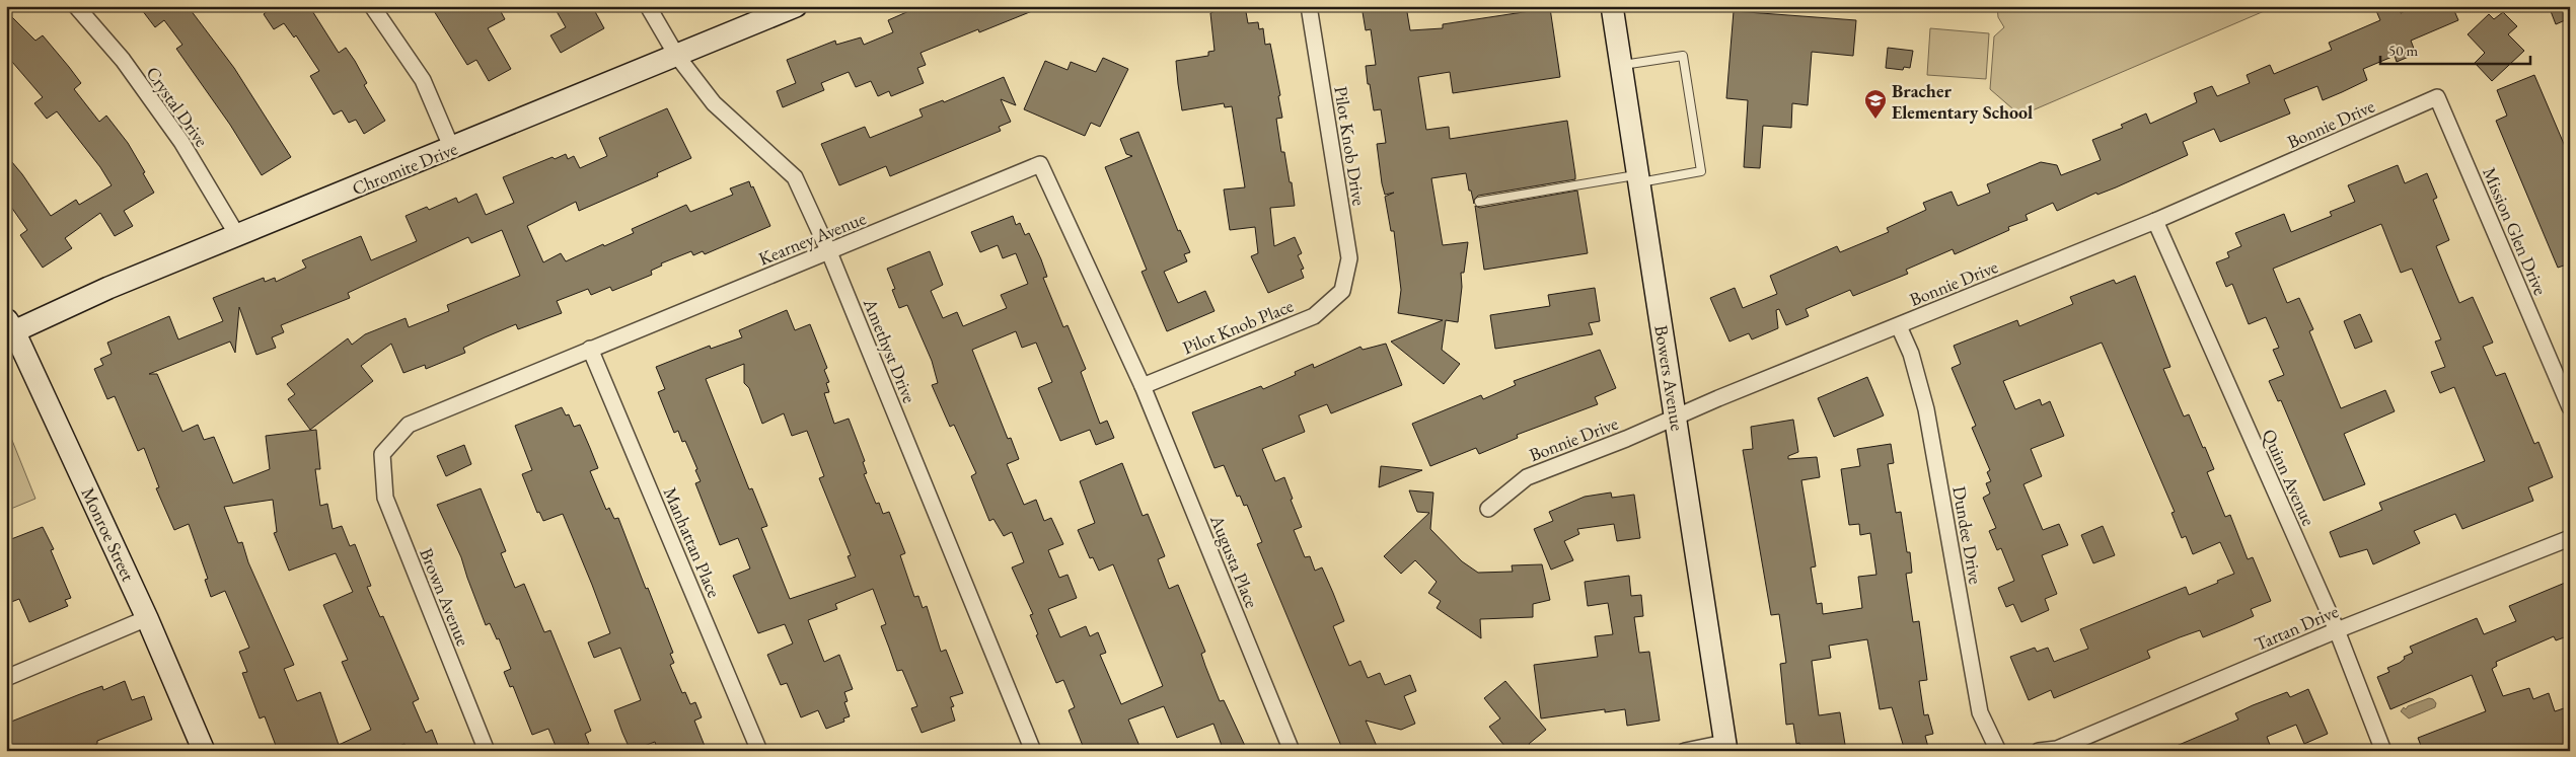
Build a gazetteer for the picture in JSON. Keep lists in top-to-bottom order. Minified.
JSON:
{"streets":{"main road":["Chromite Drive","Bowers Avenue","Monroe Street"],"street":["Crystal Drive","Bonnie Drive","Pilot Knob Drive","Mission Glen Drive","Kearney Avenue","Pilot Knob Place","Amethyst Drive","Quinn Avenue","Dundee Drive","Manhattan Place","Augusta Place","Brown Avenue","Tartan Drive"]},"crossings":[["Crystal Drive","Chromite Drive"],["Bonnie Drive","Mission Glen Drive"],["Bonnie Drive","Bowers Avenue"],["Bonnie Drive","Quinn Avenue"],["Bonnie Drive","Dundee Drive"],["Pilot Knob Drive","Pilot Knob Place"],["Chromite Drive","Amethyst Drive"],["Chromite Drive","Monroe Street"],["Kearney Avenue","Pilot Knob Place"],["Kearney Avenue","Amethyst Drive"],["Kearney Avenue","Manhattan Place"],["Kearney Avenue","Augusta Place"],["Kearney Avenue","Brown Avenue"],["Pilot Knob Place","Augusta Place"],["Quinn Avenue","Tartan Drive"]],"places":{"school or university":["Bracher Elementary School"]},"scale_bar":"50 m"}
